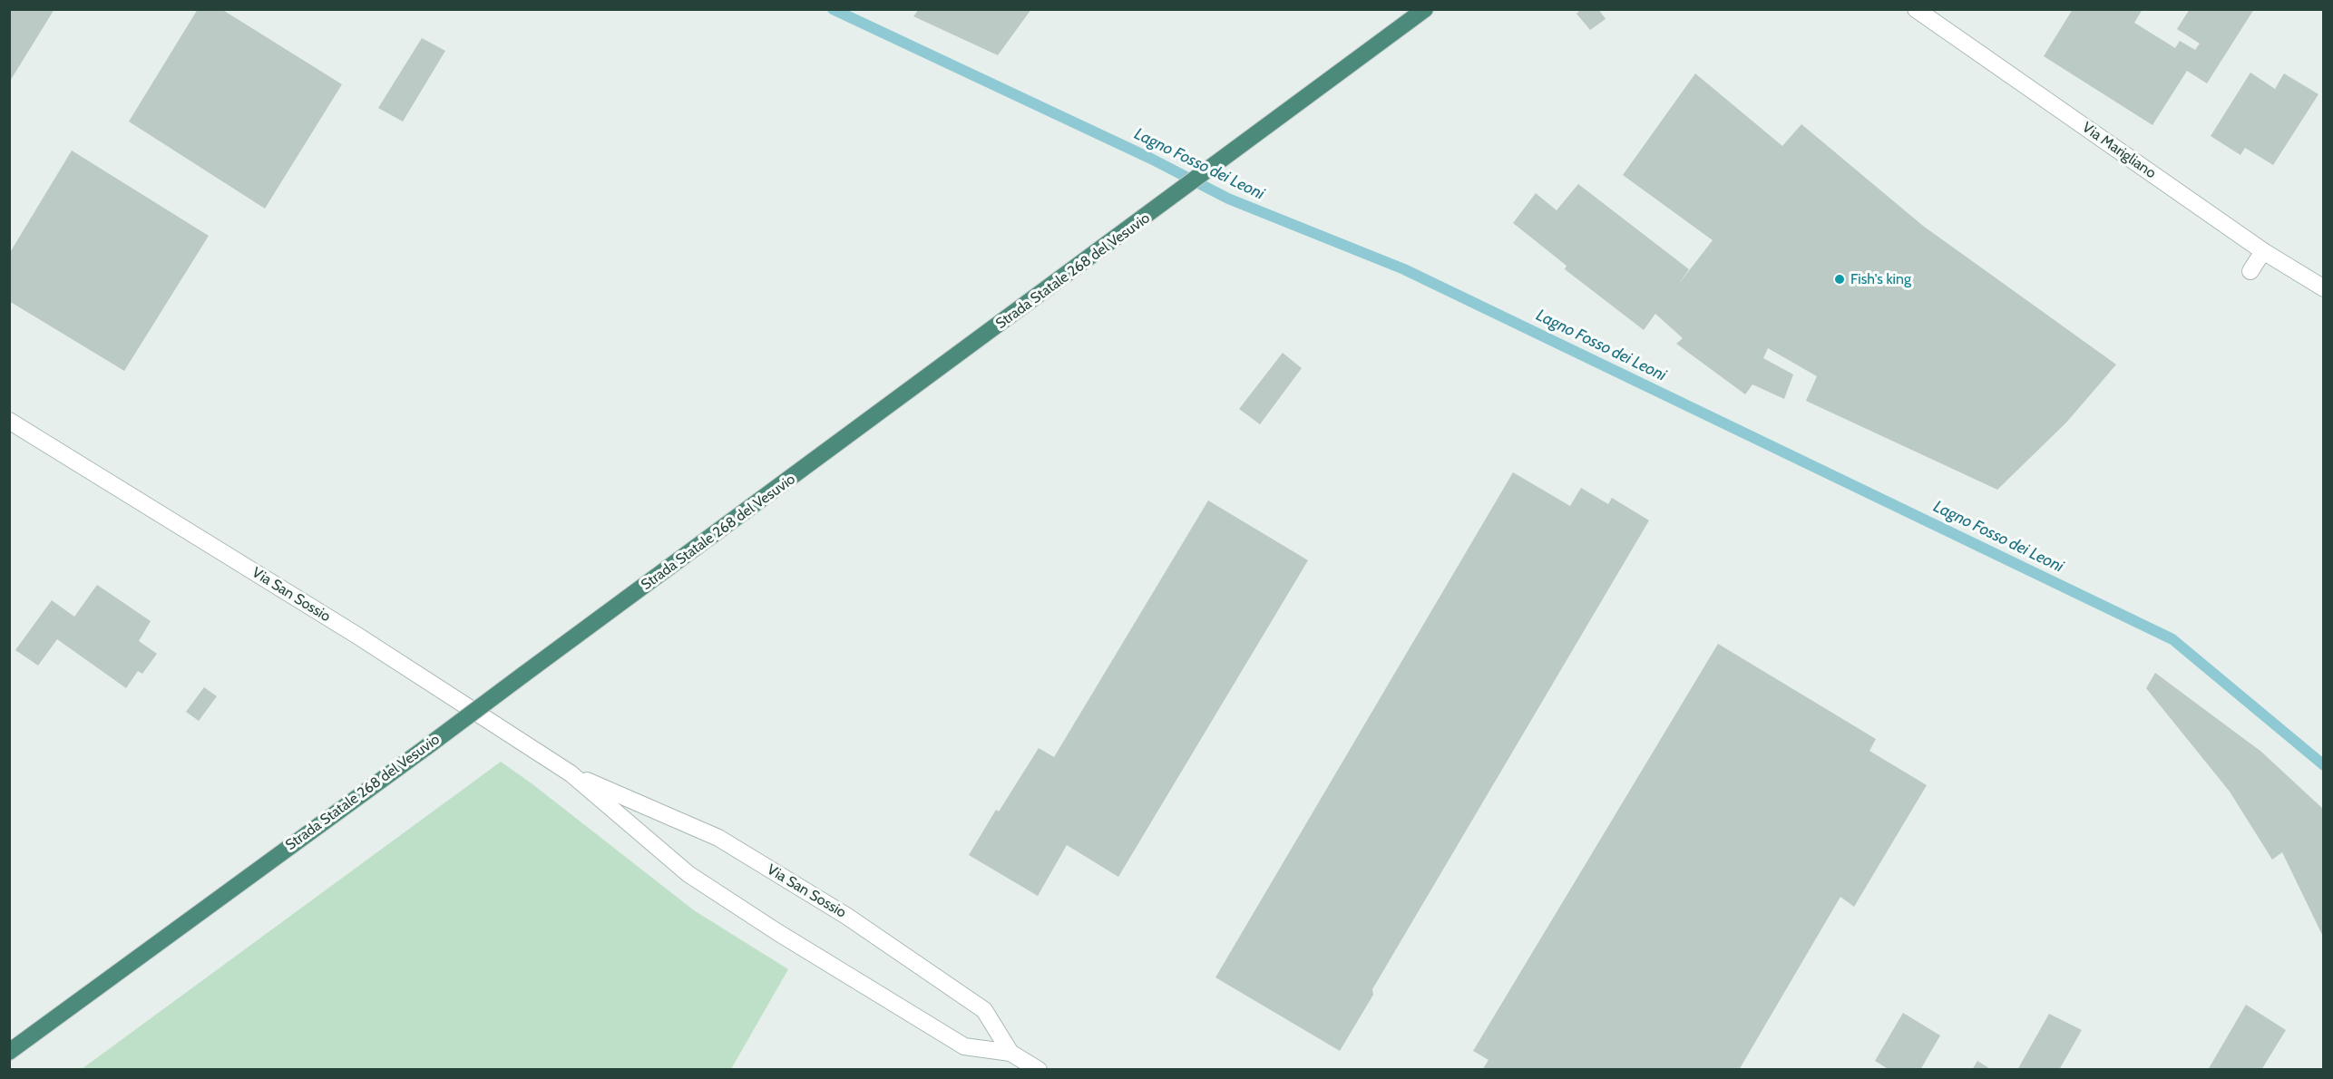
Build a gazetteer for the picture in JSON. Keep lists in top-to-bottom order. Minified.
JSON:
{"streets":{"highway":["Strada Statale 268 del Vesuvio"],"street":["Via Marigliano","Via San Sossio"]},"water":["Lagno Fosso dei Leoni"],"places":["Fish's king"]}
